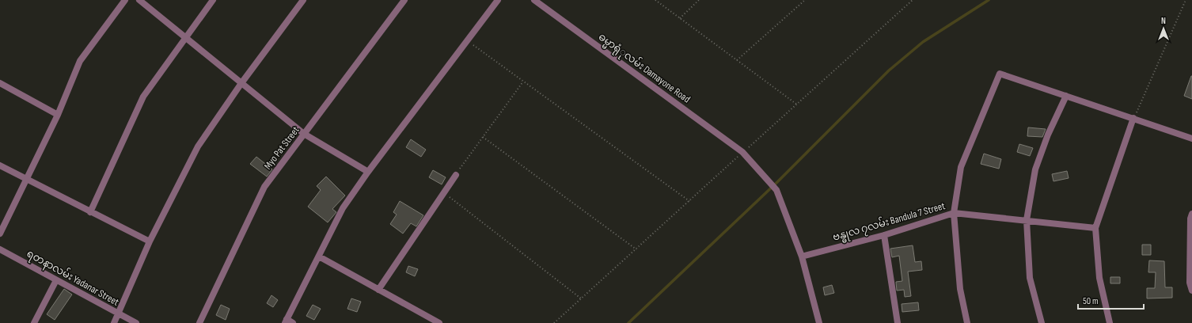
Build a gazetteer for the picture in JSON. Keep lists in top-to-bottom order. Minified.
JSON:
{"streets":{"street":["ဓမ္မာရုံုလမ်း Damayone Road","Myo Pat Street","ဗန္ဓုလ ၇လမ်း Bandula 7 Street","ရတနာလမ်း Yadanar Street"]},"crossings":[["ဓမ္မာရုံုလမ်း Damayone Road","ဗန္ဓုလ ၇လမ်း Bandula 7 Street"]],"scale_bar":"50 m","north":"top"}
